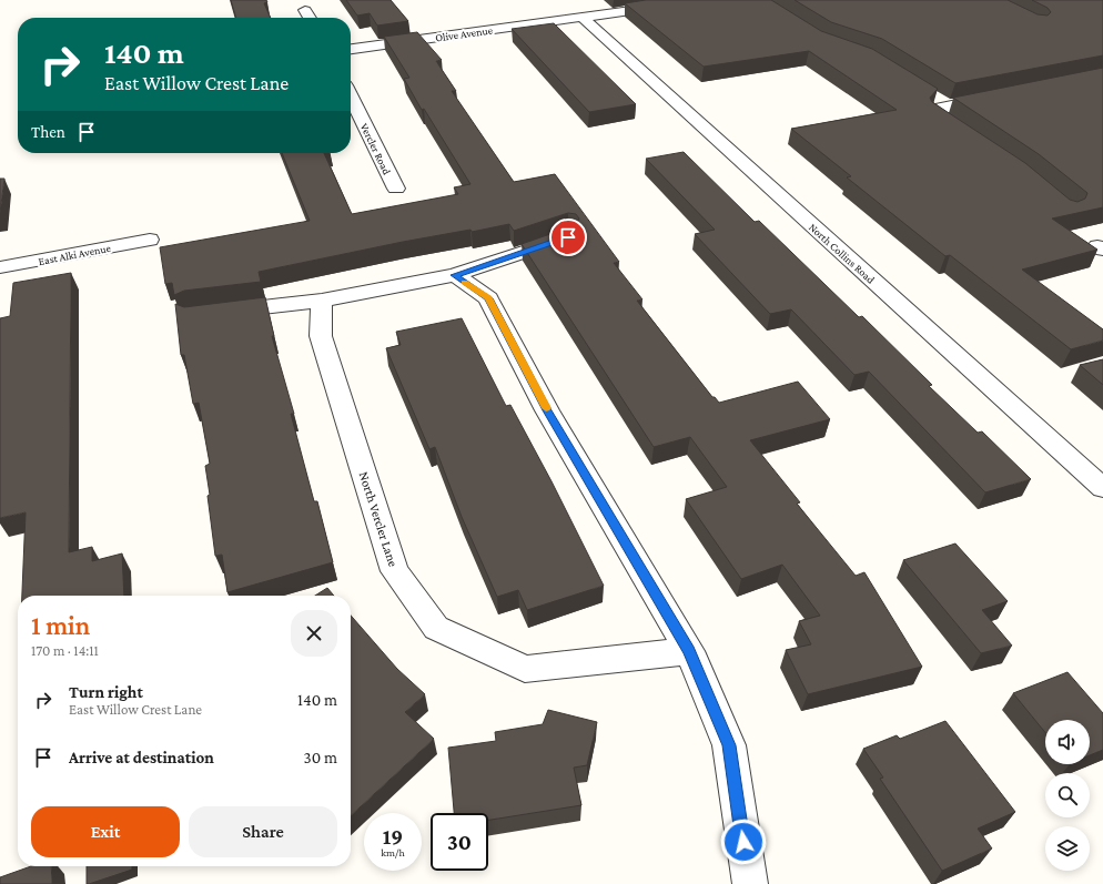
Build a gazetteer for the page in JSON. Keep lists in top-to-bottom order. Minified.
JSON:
{"streets":{"street":["Olive Avenue","Vercler Road","North Collins Road","East Alki Avenue","North Vercler Lane"]},"crossings":[["Olive Avenue","North Collins Road"]],"page":{"turn":["140 m","East Willow Crest Lane"],"then":"Then","heading":["1 min","170 m · 14:11"],"list":[{"name":"Turn right","note":"East Willow Crest Lane","value":"140 m"},{"name":"Arrive at destination","value":"30 m"}],"buttons":["Exit","Share"],"speed":"19 km/h","limit":"30"}}
